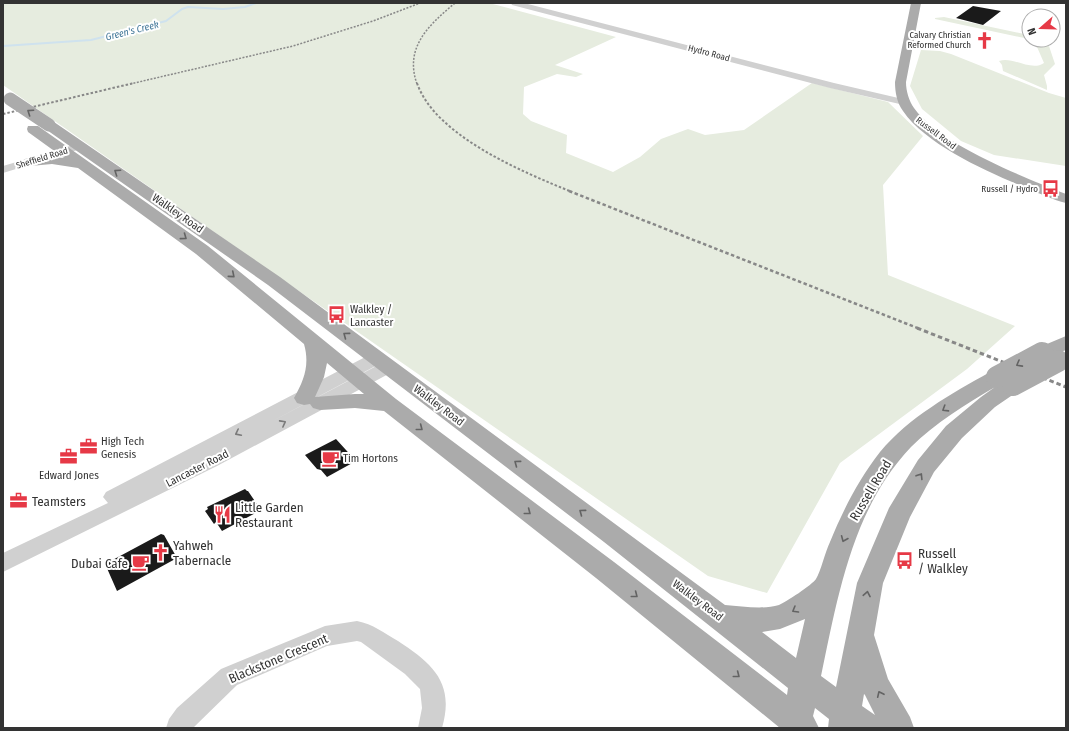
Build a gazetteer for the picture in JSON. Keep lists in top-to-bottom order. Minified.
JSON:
{"streets":{"main road":["Russell Road","Walkley Road"],"street":["Hydro Road","Sheffield Road","Lancaster Road","Blackstone Crescent"]},"crossings":[["Hydro Road","Russell Road"],["Russell Road","Walkley Road"],["Sheffield Road","Walkley Road"],["Walkley Road","Lancaster Road"]],"water":["Green's Creek"],"places":{"church":["Calvary Christian Reformed Church","Yahweh Tabernacle"],"bus stop":["Russell / Hydro","Walkley / Lancaster","Russell / Walkley"],"office":["High Tech Genesis","Edward Jones","Teamsters"],"cafe":["Tim Hortons","Dubai Cafe"],"restaurant":["Little Garden Restaurant"]},"north":"left"}
